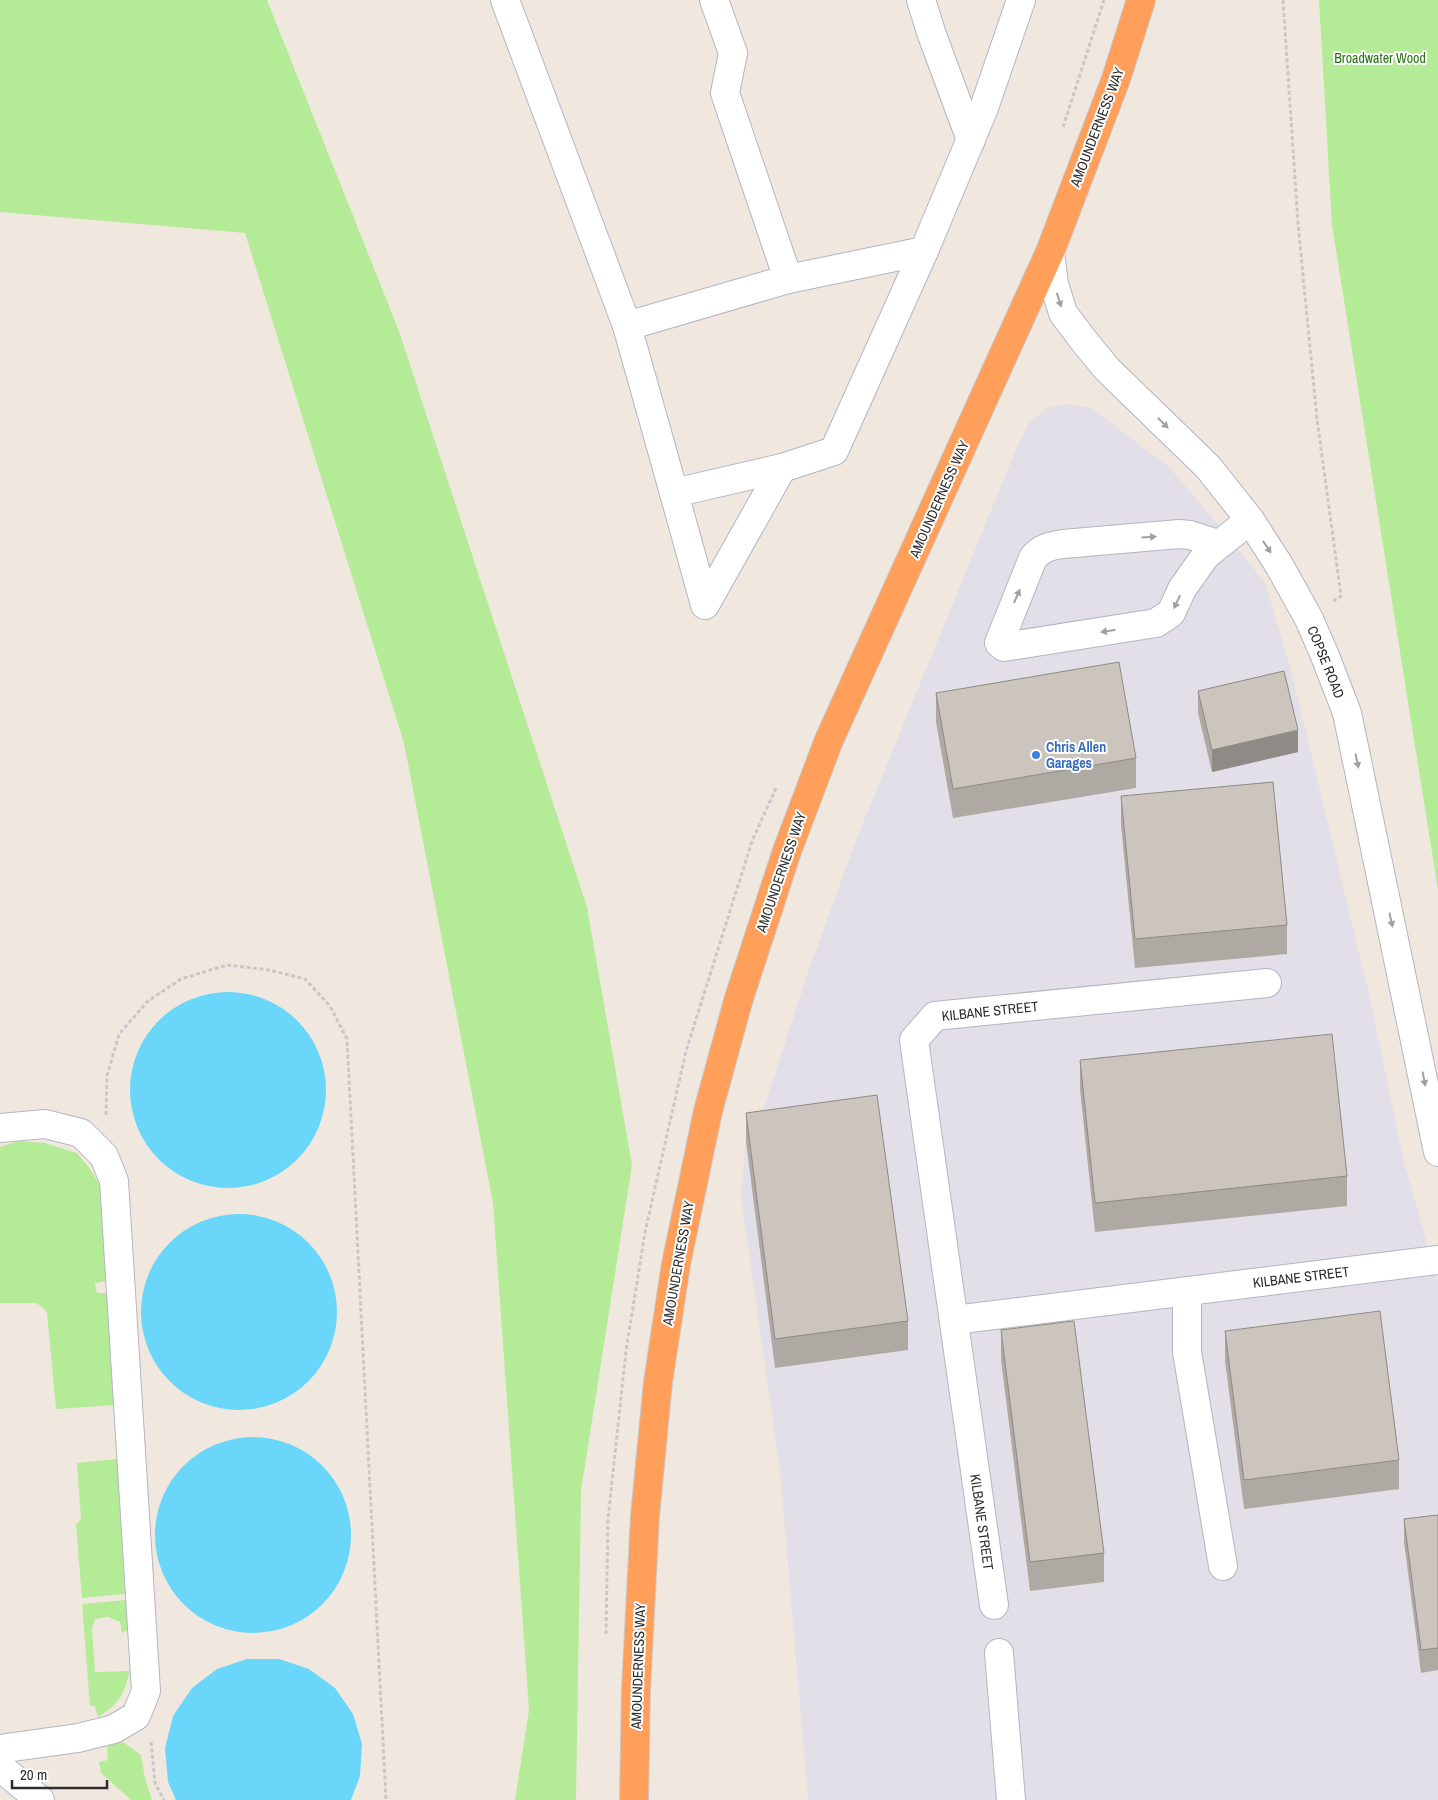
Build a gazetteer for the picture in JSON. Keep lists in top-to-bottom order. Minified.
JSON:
{"streets":{"highway":["AMOUNDERNESS WAY"],"street":["COPSE ROAD","KILBANE STREET"]},"crossings":[["AMOUNDERNESS WAY","COPSE ROAD"]],"one_way":["COPSE ROAD"],"parks":["Broadwater Wood"],"places":["Chris Allen Garages"],"scale_bar":"20 m"}
